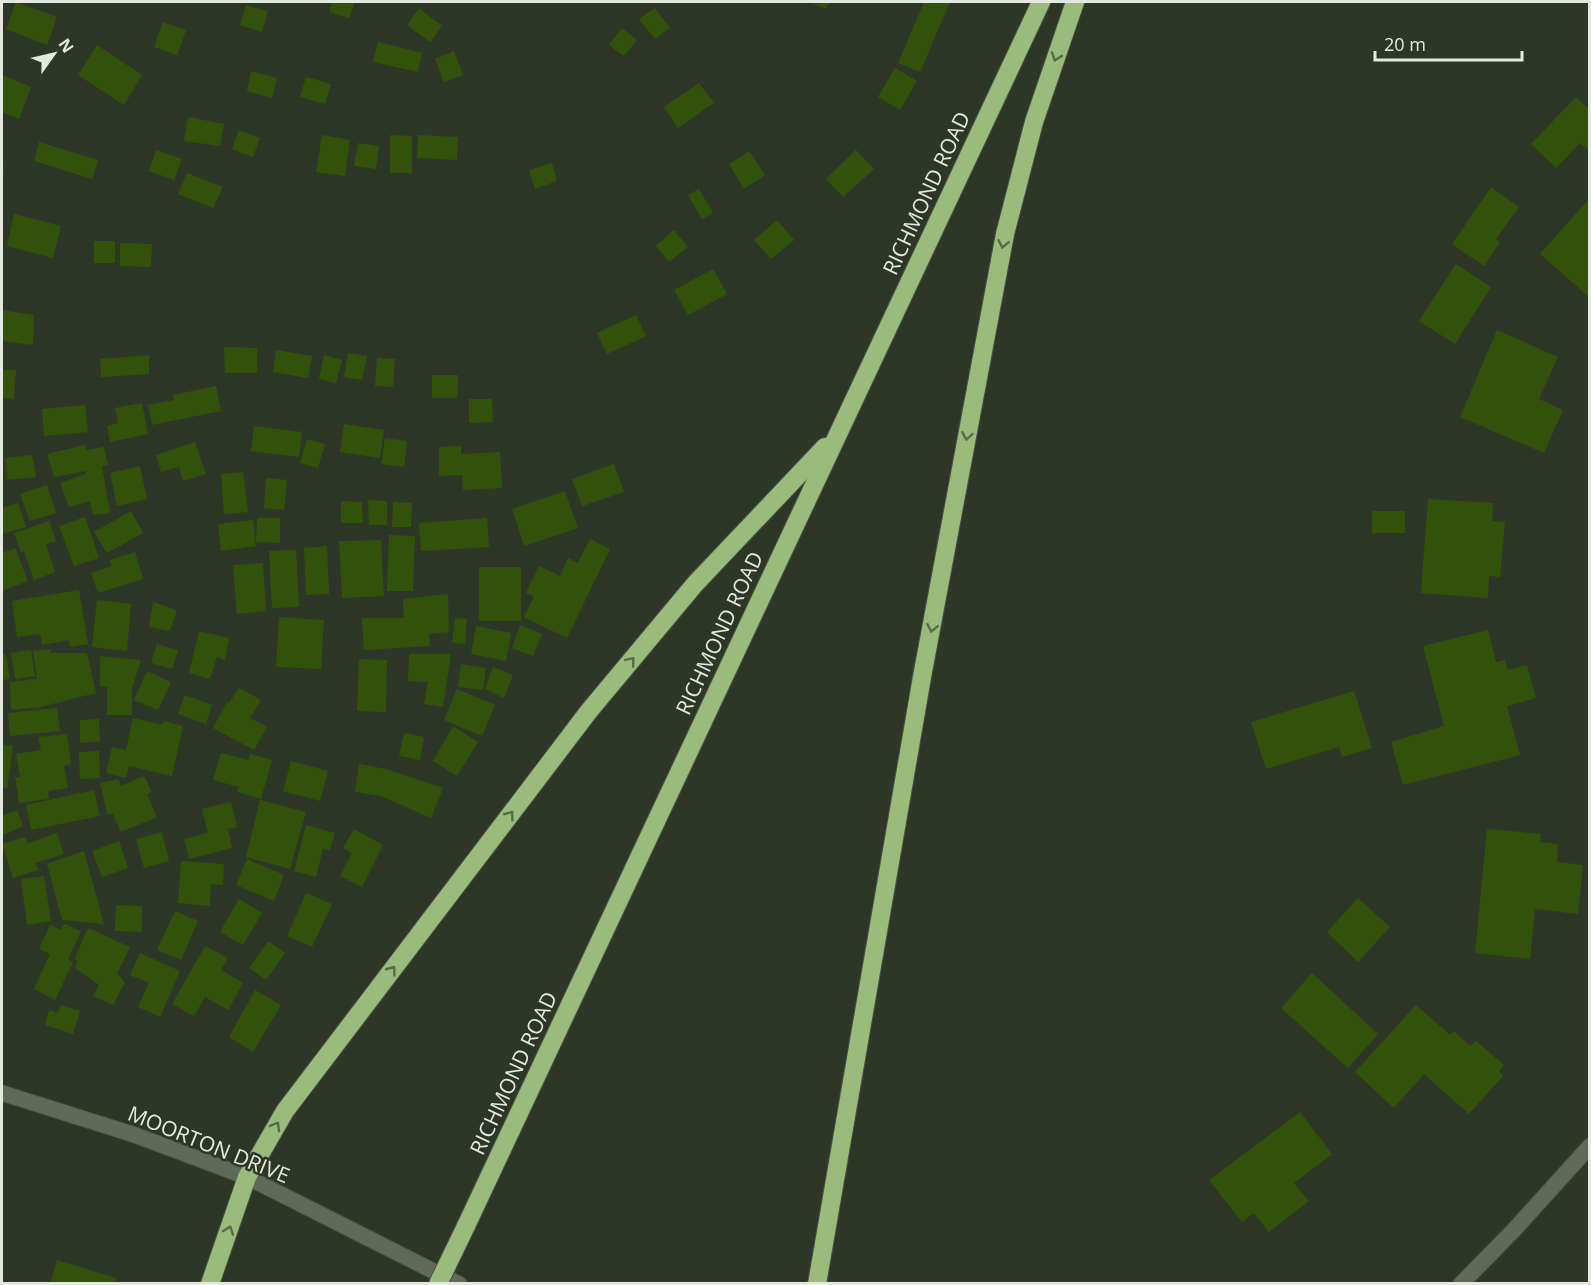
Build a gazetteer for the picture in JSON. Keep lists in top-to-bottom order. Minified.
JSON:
{"streets":{"highway":["RICHMOND ROAD"],"street":["MOORTON DRIVE"]},"scale_bar":"20 m","north":"top right"}
